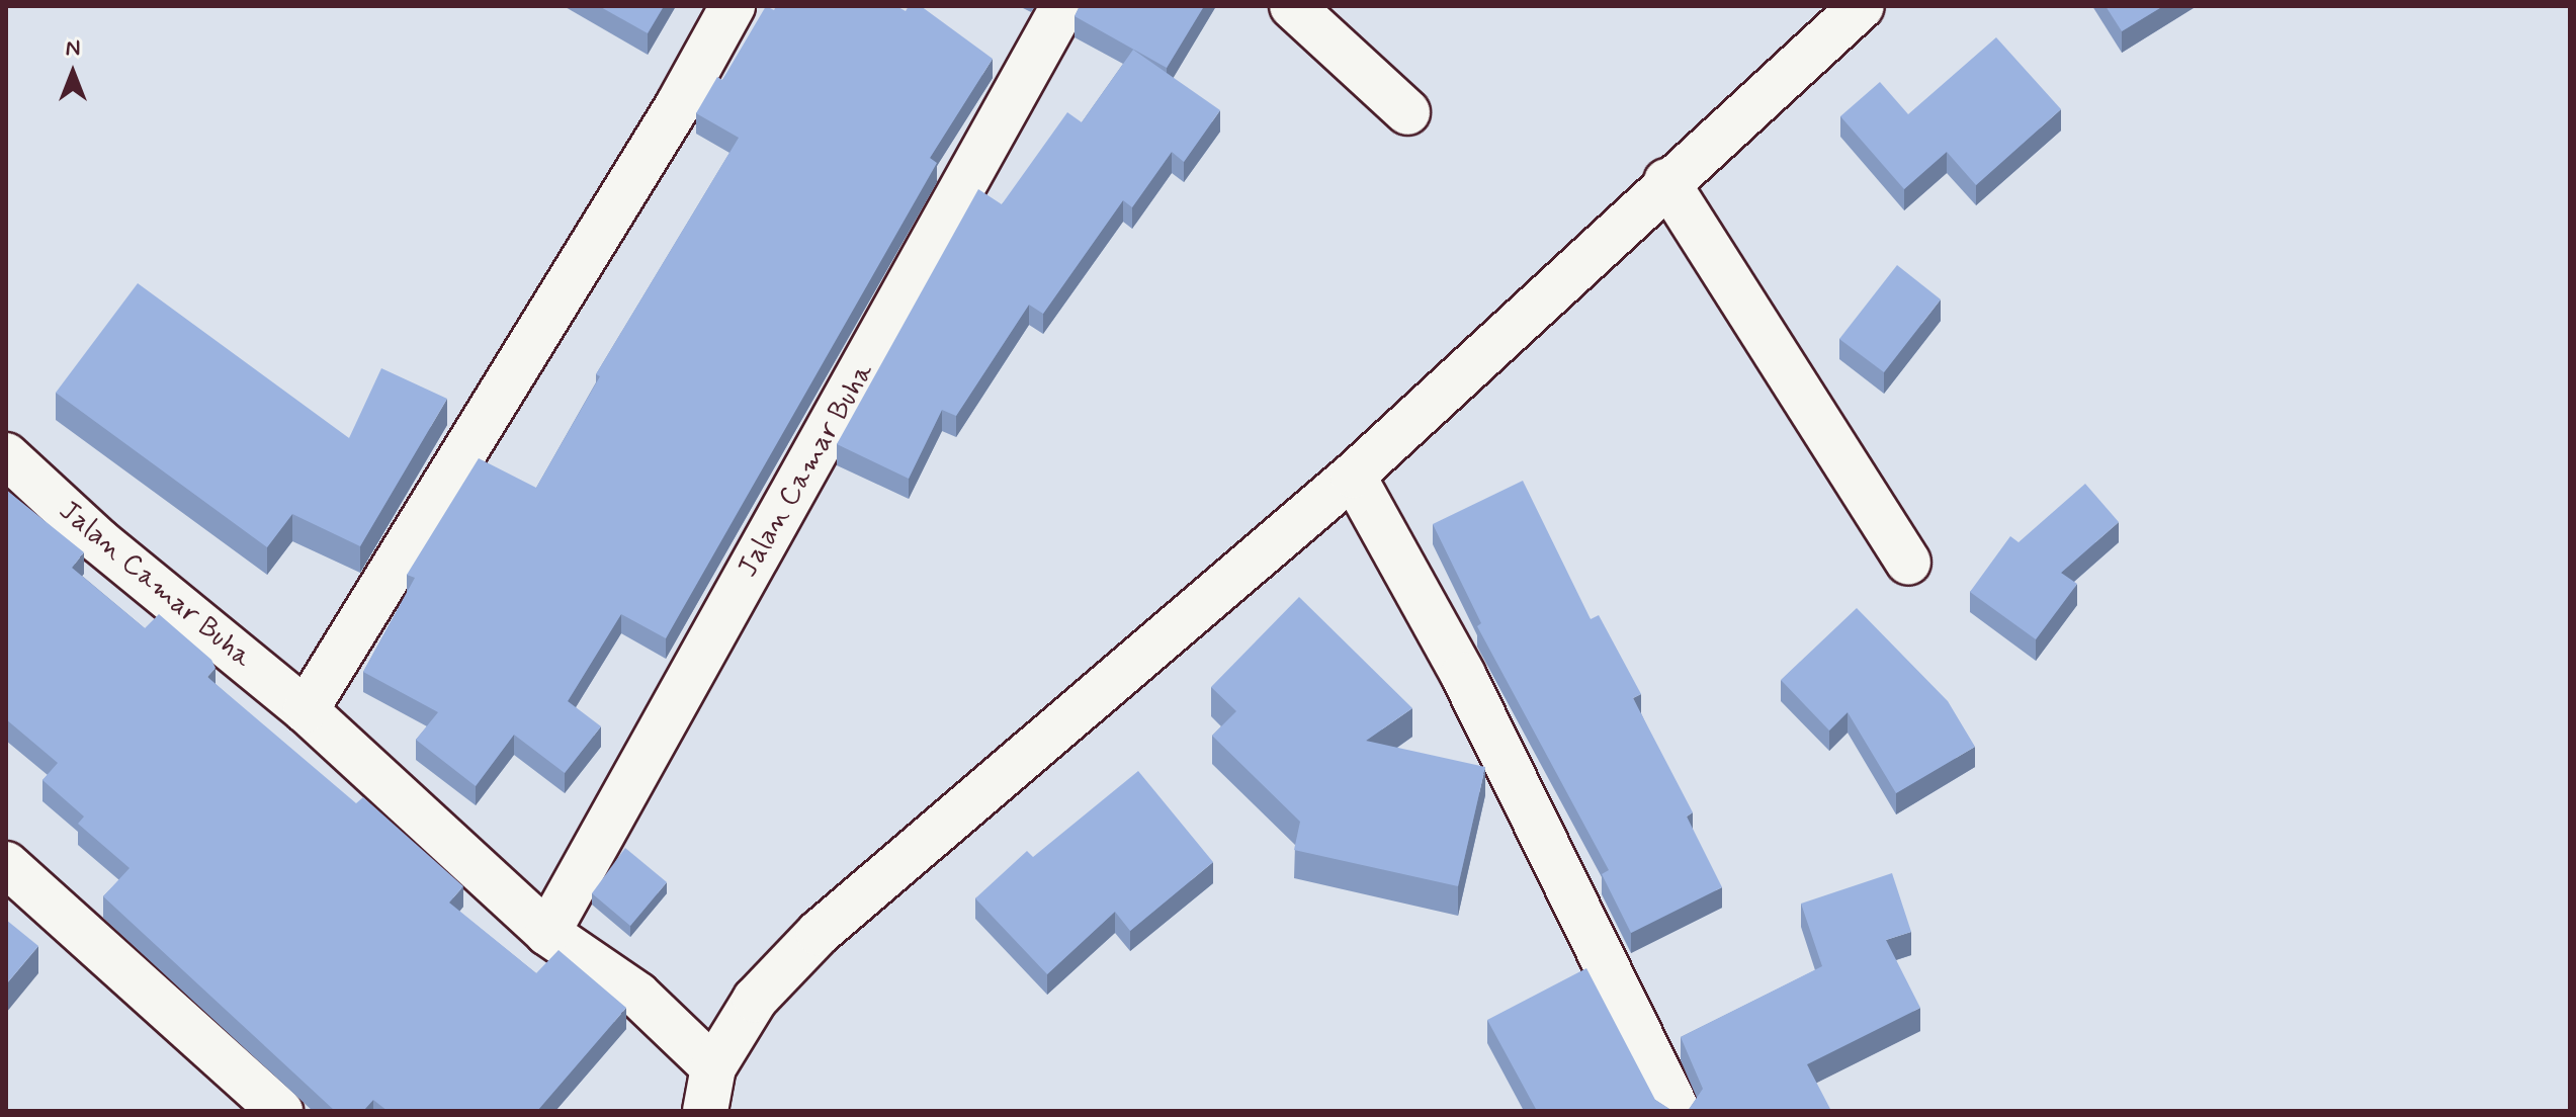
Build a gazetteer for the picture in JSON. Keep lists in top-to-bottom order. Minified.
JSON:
{"streets":{"main road":["Jalan Camar Buha"]},"north":"top"}
